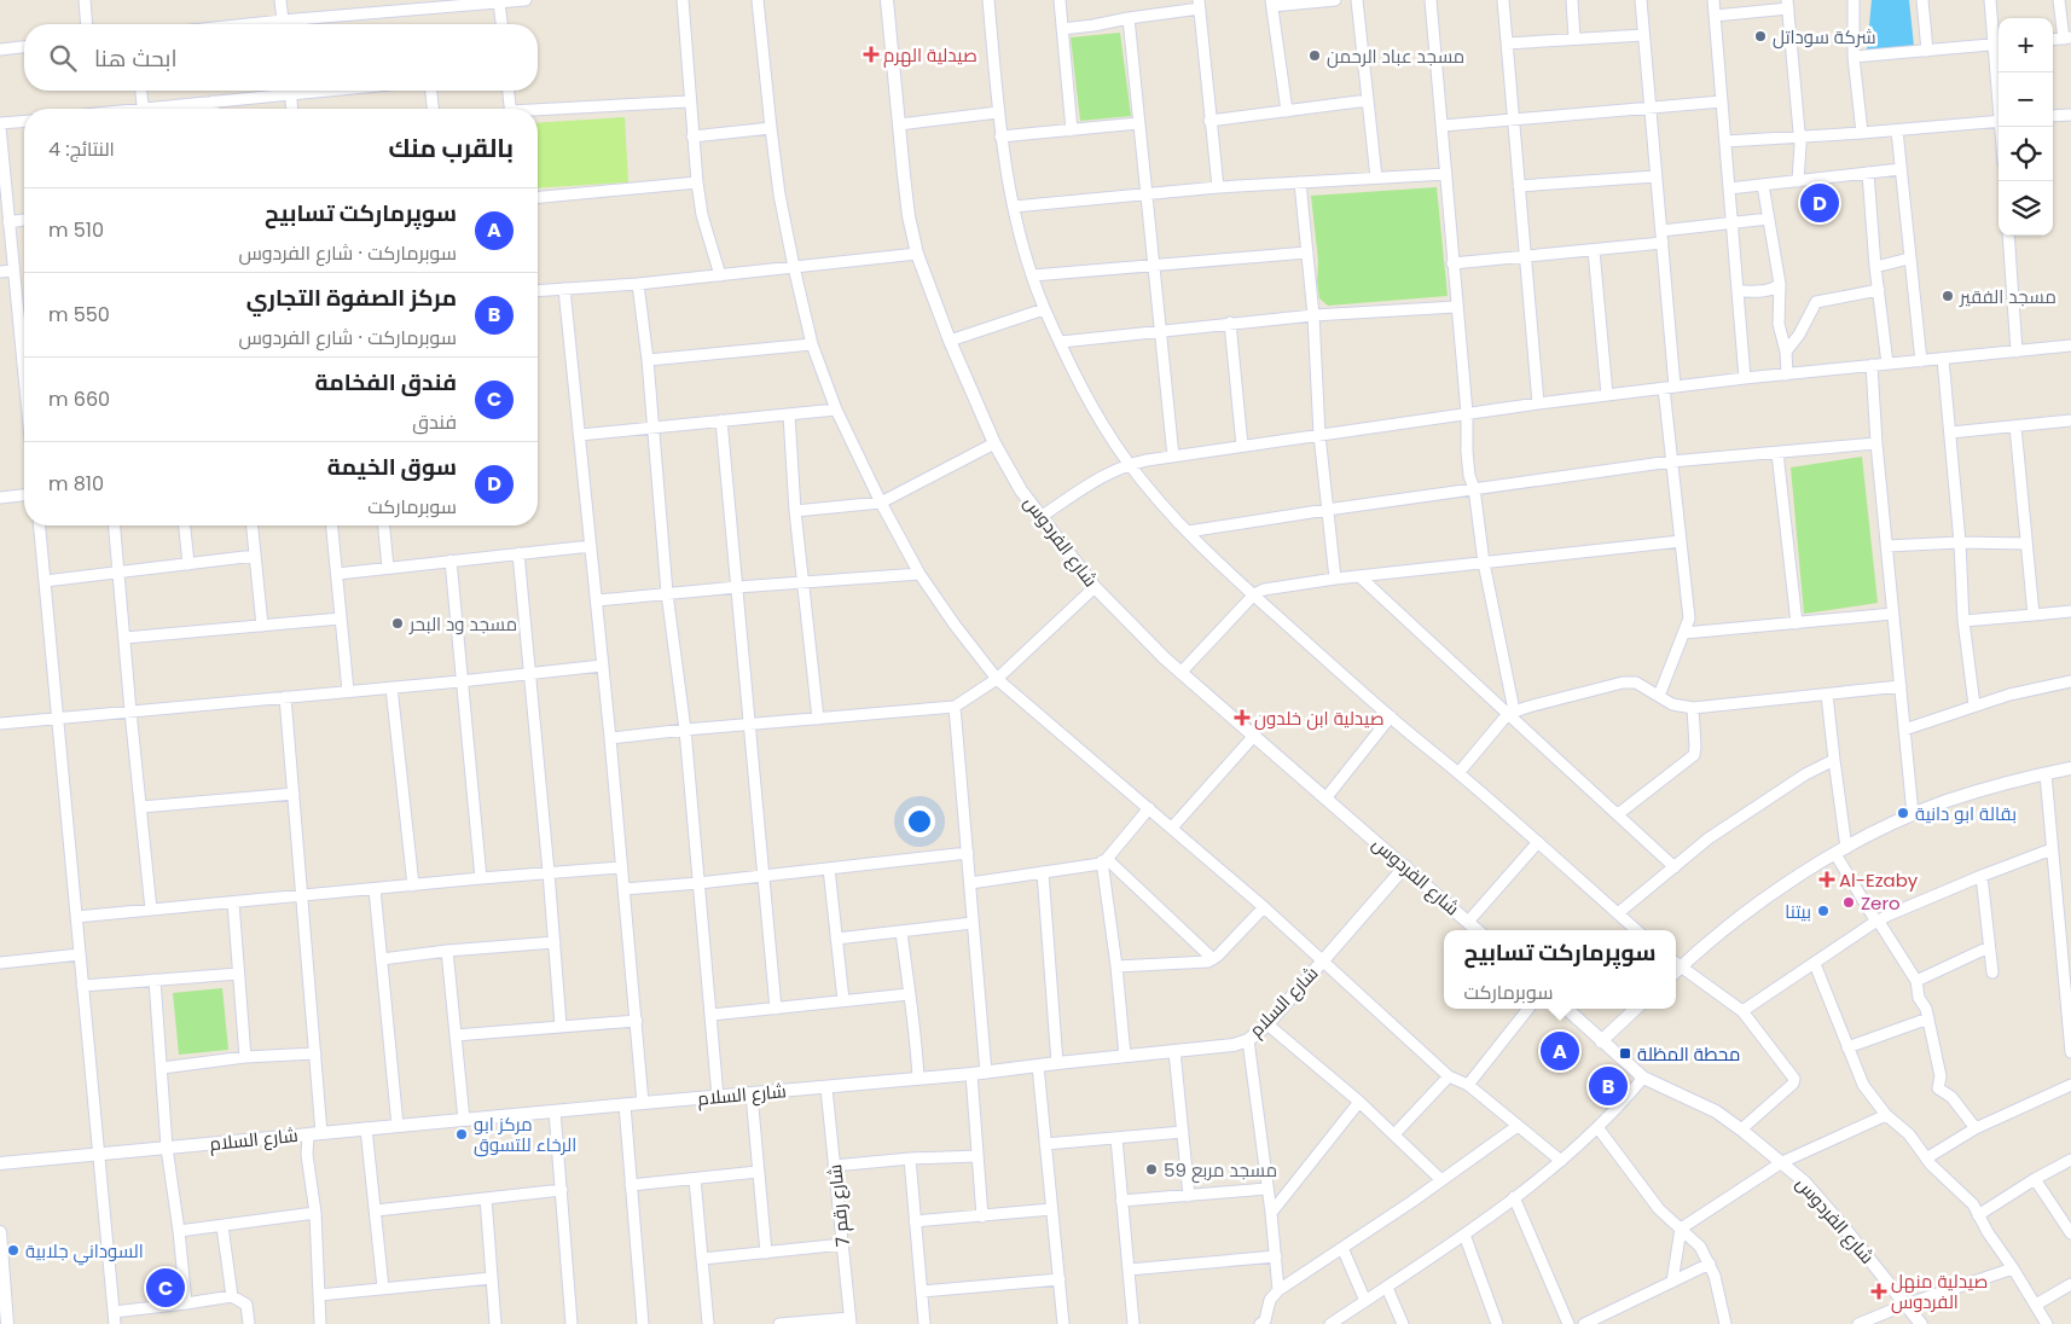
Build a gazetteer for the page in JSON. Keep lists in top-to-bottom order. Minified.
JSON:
{"streets":{"street":["شارع الفردوس","شارع السلام","شارع رقم 7"]},"crossings":[["شارع الفردوس","شارع السلام"],["شارع السلام","شارع رقم 7"]],"places":{"other":["شركة سوداتل","مسجد عباد الرحمن","مسجد الفقير","مسجد ود البحر","بقالة ابو دانية","Zero","بيتنا","مركز ابو الرخاء للتسوق","مسجد مربع 59","السوداني جلابية"],"health":["صيدلية الهرم","صيدلية ابن خلدون","Al-Ezaby","صيدلية منهل الفردوس"],"transit":["محطة المظلة"]},"page":{"map_buttons":["+","−"],"search":"ابحث هنا","heading":["بالقرب منك","النتائج: 4"],"pins":["D","A","B","C"],"list":[{"mark":"A","name":"سوپرمارکت تسابيح","note":"سوبرماركت · شارع الفردوس","value":"510 m"},{"mark":"B","name":"مركز الصفوة التجاري","note":"سوبرماركت · شارع الفردوس","value":"550 m"},{"mark":"C","name":"فندق الفخامة","note":"فندق","value":"660 m"},{"mark":"D","name":"سوق الخيمة","note":"سوبرماركت","value":"810 m"}],"popup":["سوپرمارکت تسابيح","سوبرماركت"]}}
